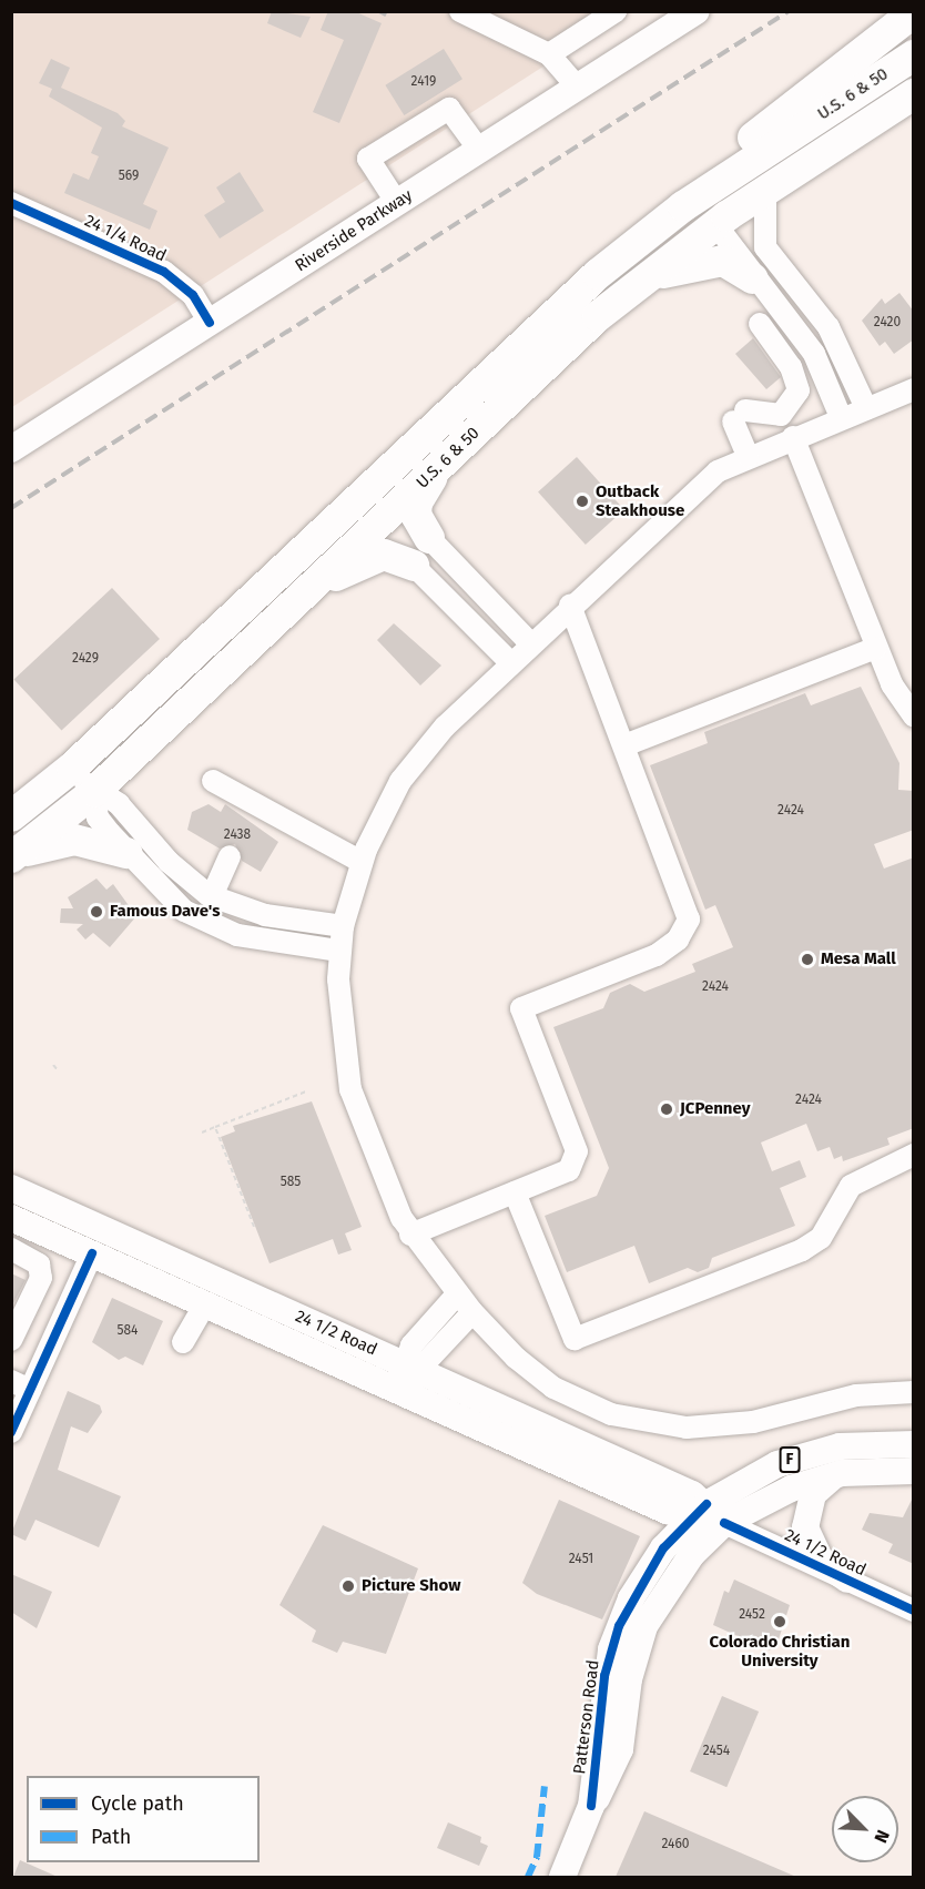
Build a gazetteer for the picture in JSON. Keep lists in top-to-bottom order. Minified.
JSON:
{"streets":{"highway":["U.S. 6 & 50"],"main road":["Riverside Parkway","24 1/2 Road","F","Patterson Road"],"street":["24 1/4 Road"]},"crossings":[["Riverside Parkway","24 1/4 Road"],["24 1/2 Road","Patterson Road"]],"places":["Outback Steakhouse","Famous Dave's","Mesa Mall","JCPenney","Picture Show","Colorado Christian University"],"house_numbers":["2419","569","2420","2429","2424","2438","2424","2424","585","584","2451","2452","2454","2460"],"legend":["Cycle path","Path"],"north":"bottom right"}
